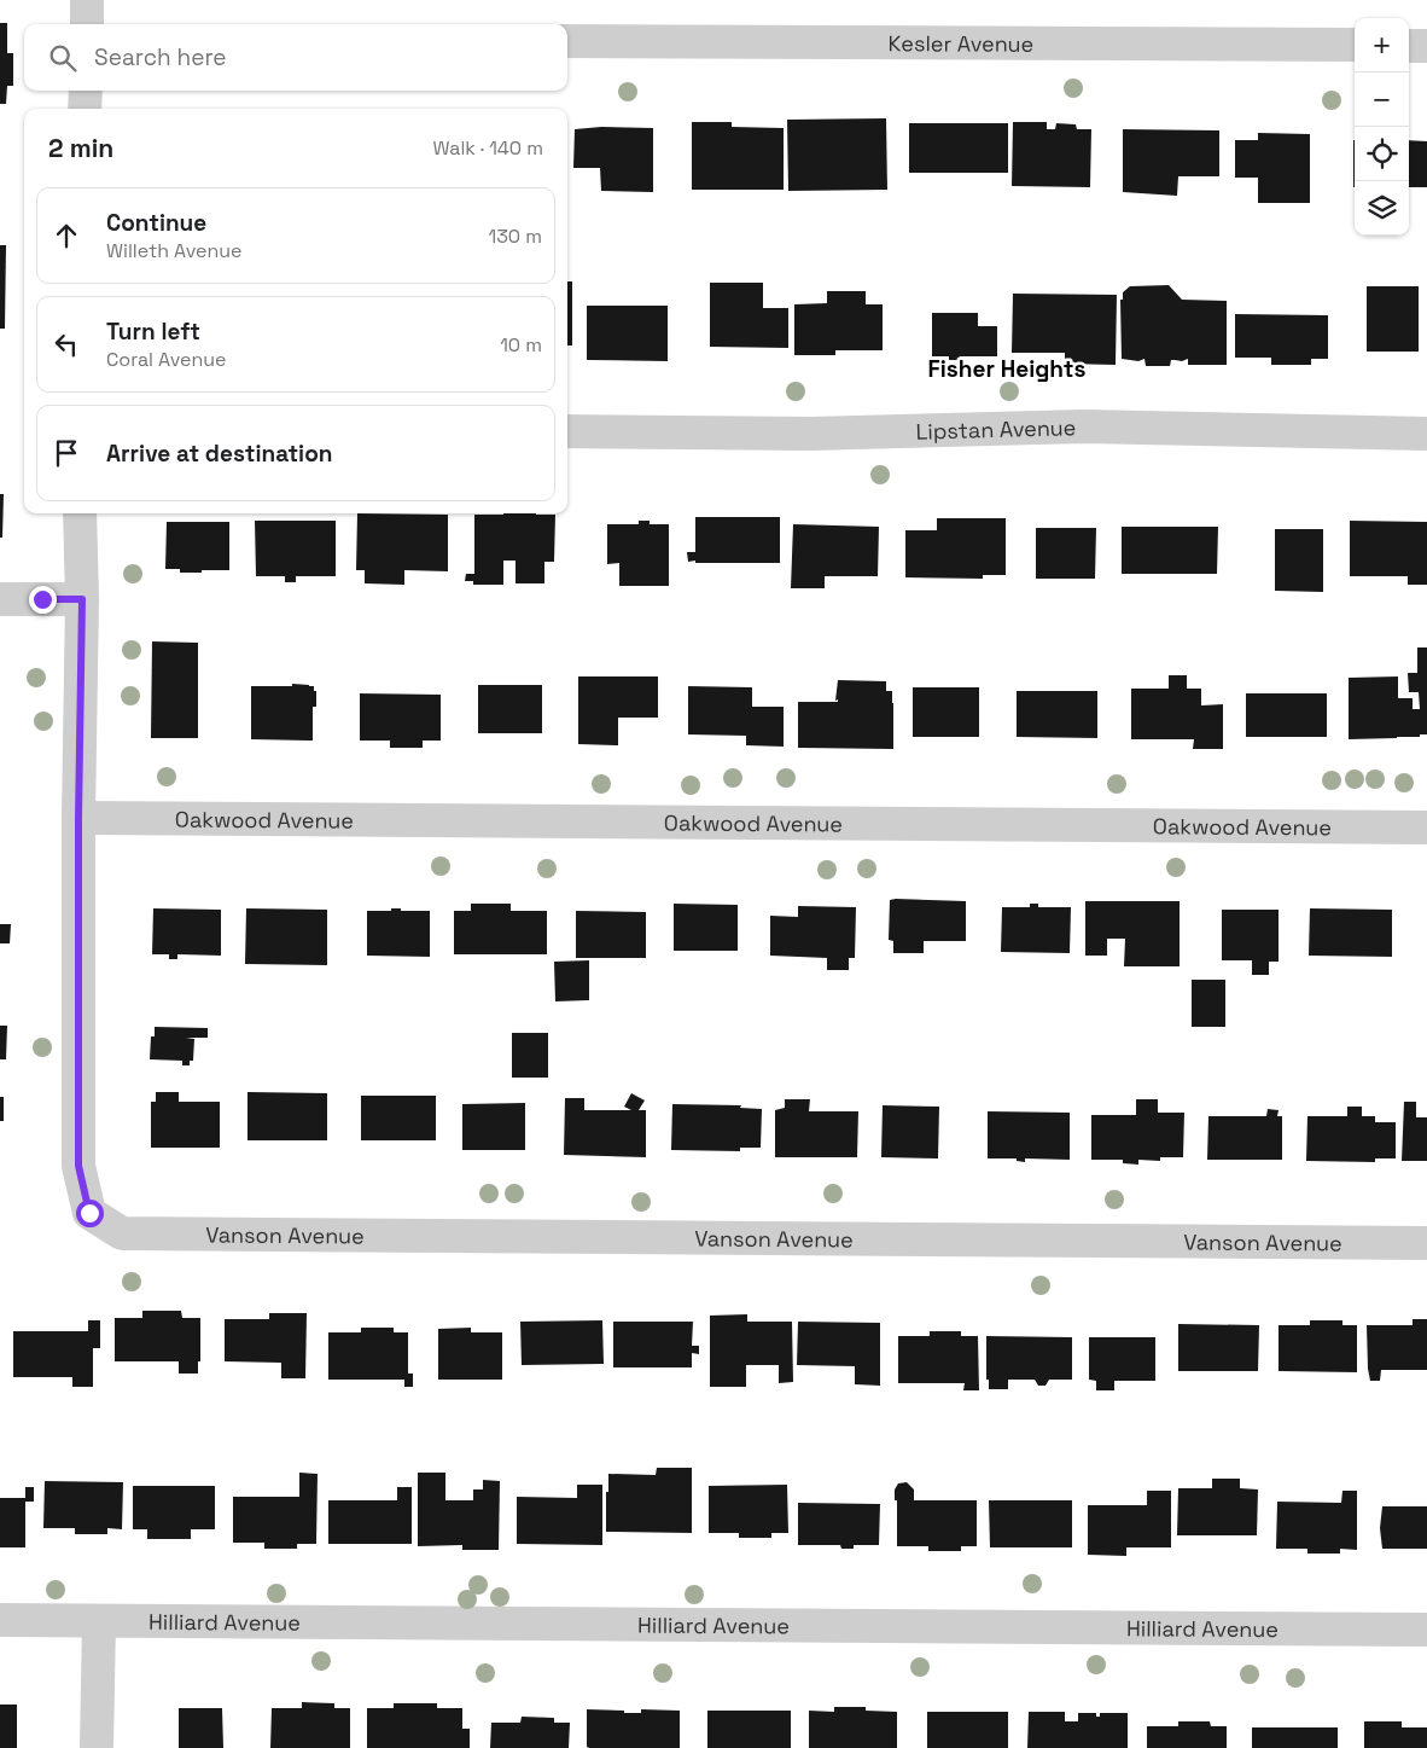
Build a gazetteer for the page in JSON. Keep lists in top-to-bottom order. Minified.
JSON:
{"streets":{"street":["Kesler Avenue","Lipstan Avenue","Oakwood Avenue","Vanson Avenue","Hilliard Avenue"]},"crossings":[["Oakwood Avenue","Vanson Avenue"]],"districts":["Fisher Heights"],"page":{"map_buttons":["+","−"],"search":"Search here","heading":["2 min","Walk · 140 m"],"list":[["Continue","Willeth Avenue","130 m"],["Turn left","Coral Avenue","10 m"],"Arrive at destination"]}}
